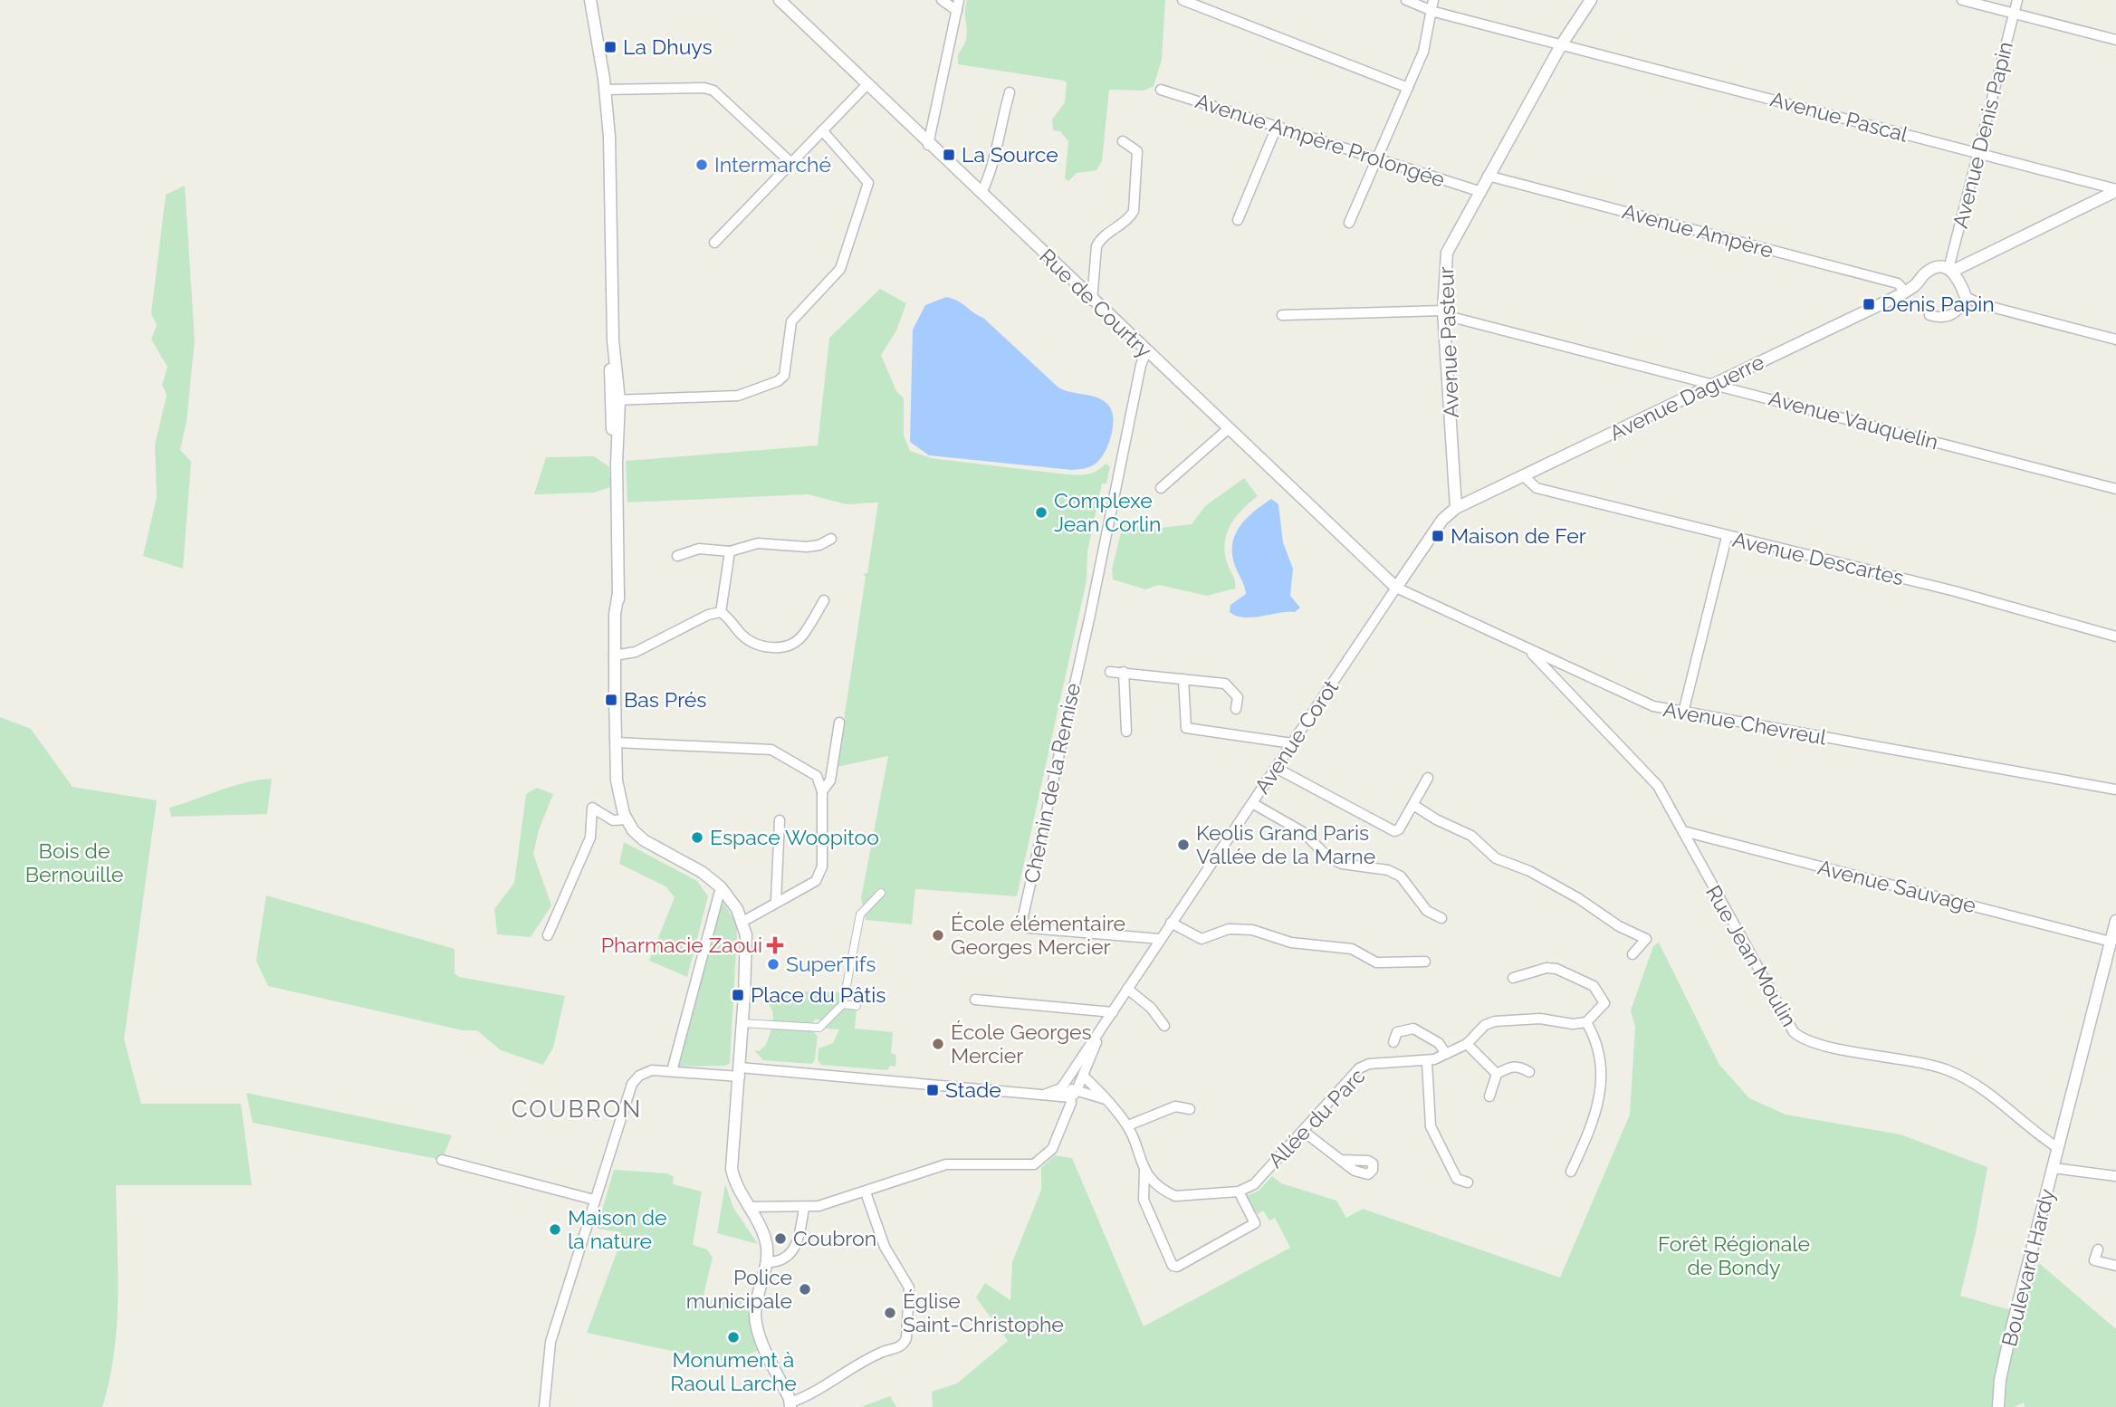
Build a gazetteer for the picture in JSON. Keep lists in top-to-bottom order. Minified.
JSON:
{"streets":{"street":["Avenue Pascal","Avenue Denis Papin","Avenue Ampère Prolongée","Avenue Ampère","Rue de Courtry","Avenue Pasteur","Avenue Daguerre","Avenue Vauquelin","Avenue Descartes","Avenue Chevreul","Avenue Corot","Chemin de la Remise","Avenue Sauvage","Rue Jean Moulin","Allée du Parc","Boulevard Hardy"]},"crossings":[["Avenue Pascal","Avenue Denis Papin"],["Avenue Pascal","Avenue Pasteur"],["Avenue Denis Papin","Avenue Daguerre"],["Avenue Ampère Prolongée","Avenue Pasteur"],["Avenue Ampère","Avenue Pasteur"],["Avenue Ampère","Avenue Daguerre"],["Rue de Courtry","Avenue Chevreul"],["Rue de Courtry","Avenue Corot"],["Rue de Courtry","Chemin de la Remise"],["Avenue Pasteur","Avenue Daguerre"],["Avenue Pasteur","Avenue Vauquelin"],["Avenue Daguerre","Avenue Vauquelin"],["Avenue Daguerre","Avenue Descartes"],["Avenue Chevreul","Avenue Corot"],["Avenue Chevreul","Rue Jean Moulin"],["Avenue Corot","Chemin de la Remise"],["Avenue Sauvage","Rue Jean Moulin"],["Avenue Sauvage","Boulevard Hardy"],["Rue Jean Moulin","Boulevard Hardy"]],"districts":["COUBRON"],"parks":["Bois de Bernouille","Forêt Régionale de Bondy"],"places":{"transit":["La Dhuys","La Source","Denis Papin","Maison de Fer","Bas Prés","Place du Pâtis","Stade"],"other":["Intermarché","Complexe Jean Corlin","Espace Woopitoo","Keolis Grand Paris Vallée de la Marne","École élémentaire Georges Mercier","SuperTifs","École Georges Mercier","Maison de la nature","Coubron","Police municipale","Église Saint-Christophe","Monument à Raoul Larche"],"health":["Pharmacie Zaoui"]}}
